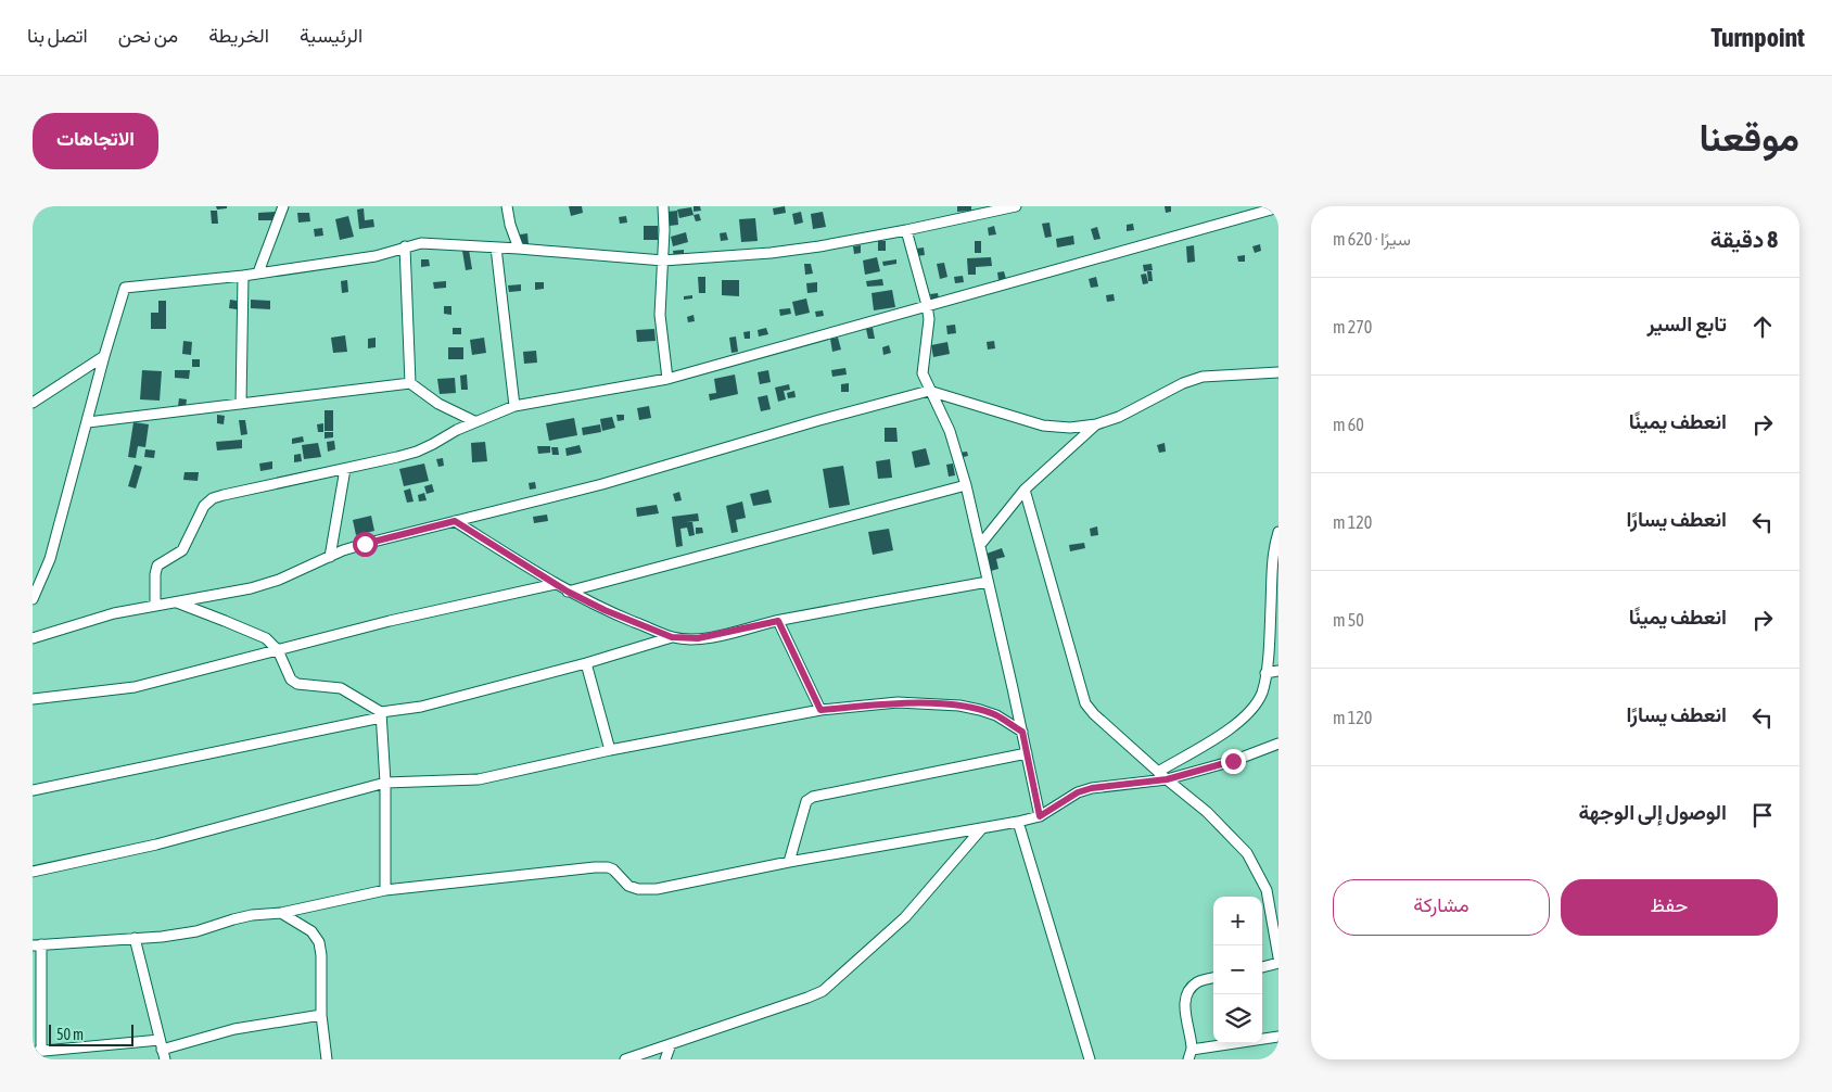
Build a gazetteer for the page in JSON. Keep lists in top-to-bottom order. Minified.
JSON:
{"scale_bar":"50 m","page":{"header":"Turnpoint","nav":["الرئيسية","الخريطة","من نحن","اتصل بنا"],"title":"موقعنا","buttons":["الاتجاهات",["حفظ","مشاركة"]],"heading":["8 دقيقة","سيرًا · 620 m"],"list":[["تابع السير","270 m"],["انعطف يمينًا","60 m"],["انعطف يسارًا","120 m"],["انعطف يمينًا","50 m"],["انعطف يسارًا","120 m"],"الوصول إلى الوجهة"],"map_buttons":["+","−"],"scale":"50 m"}}
